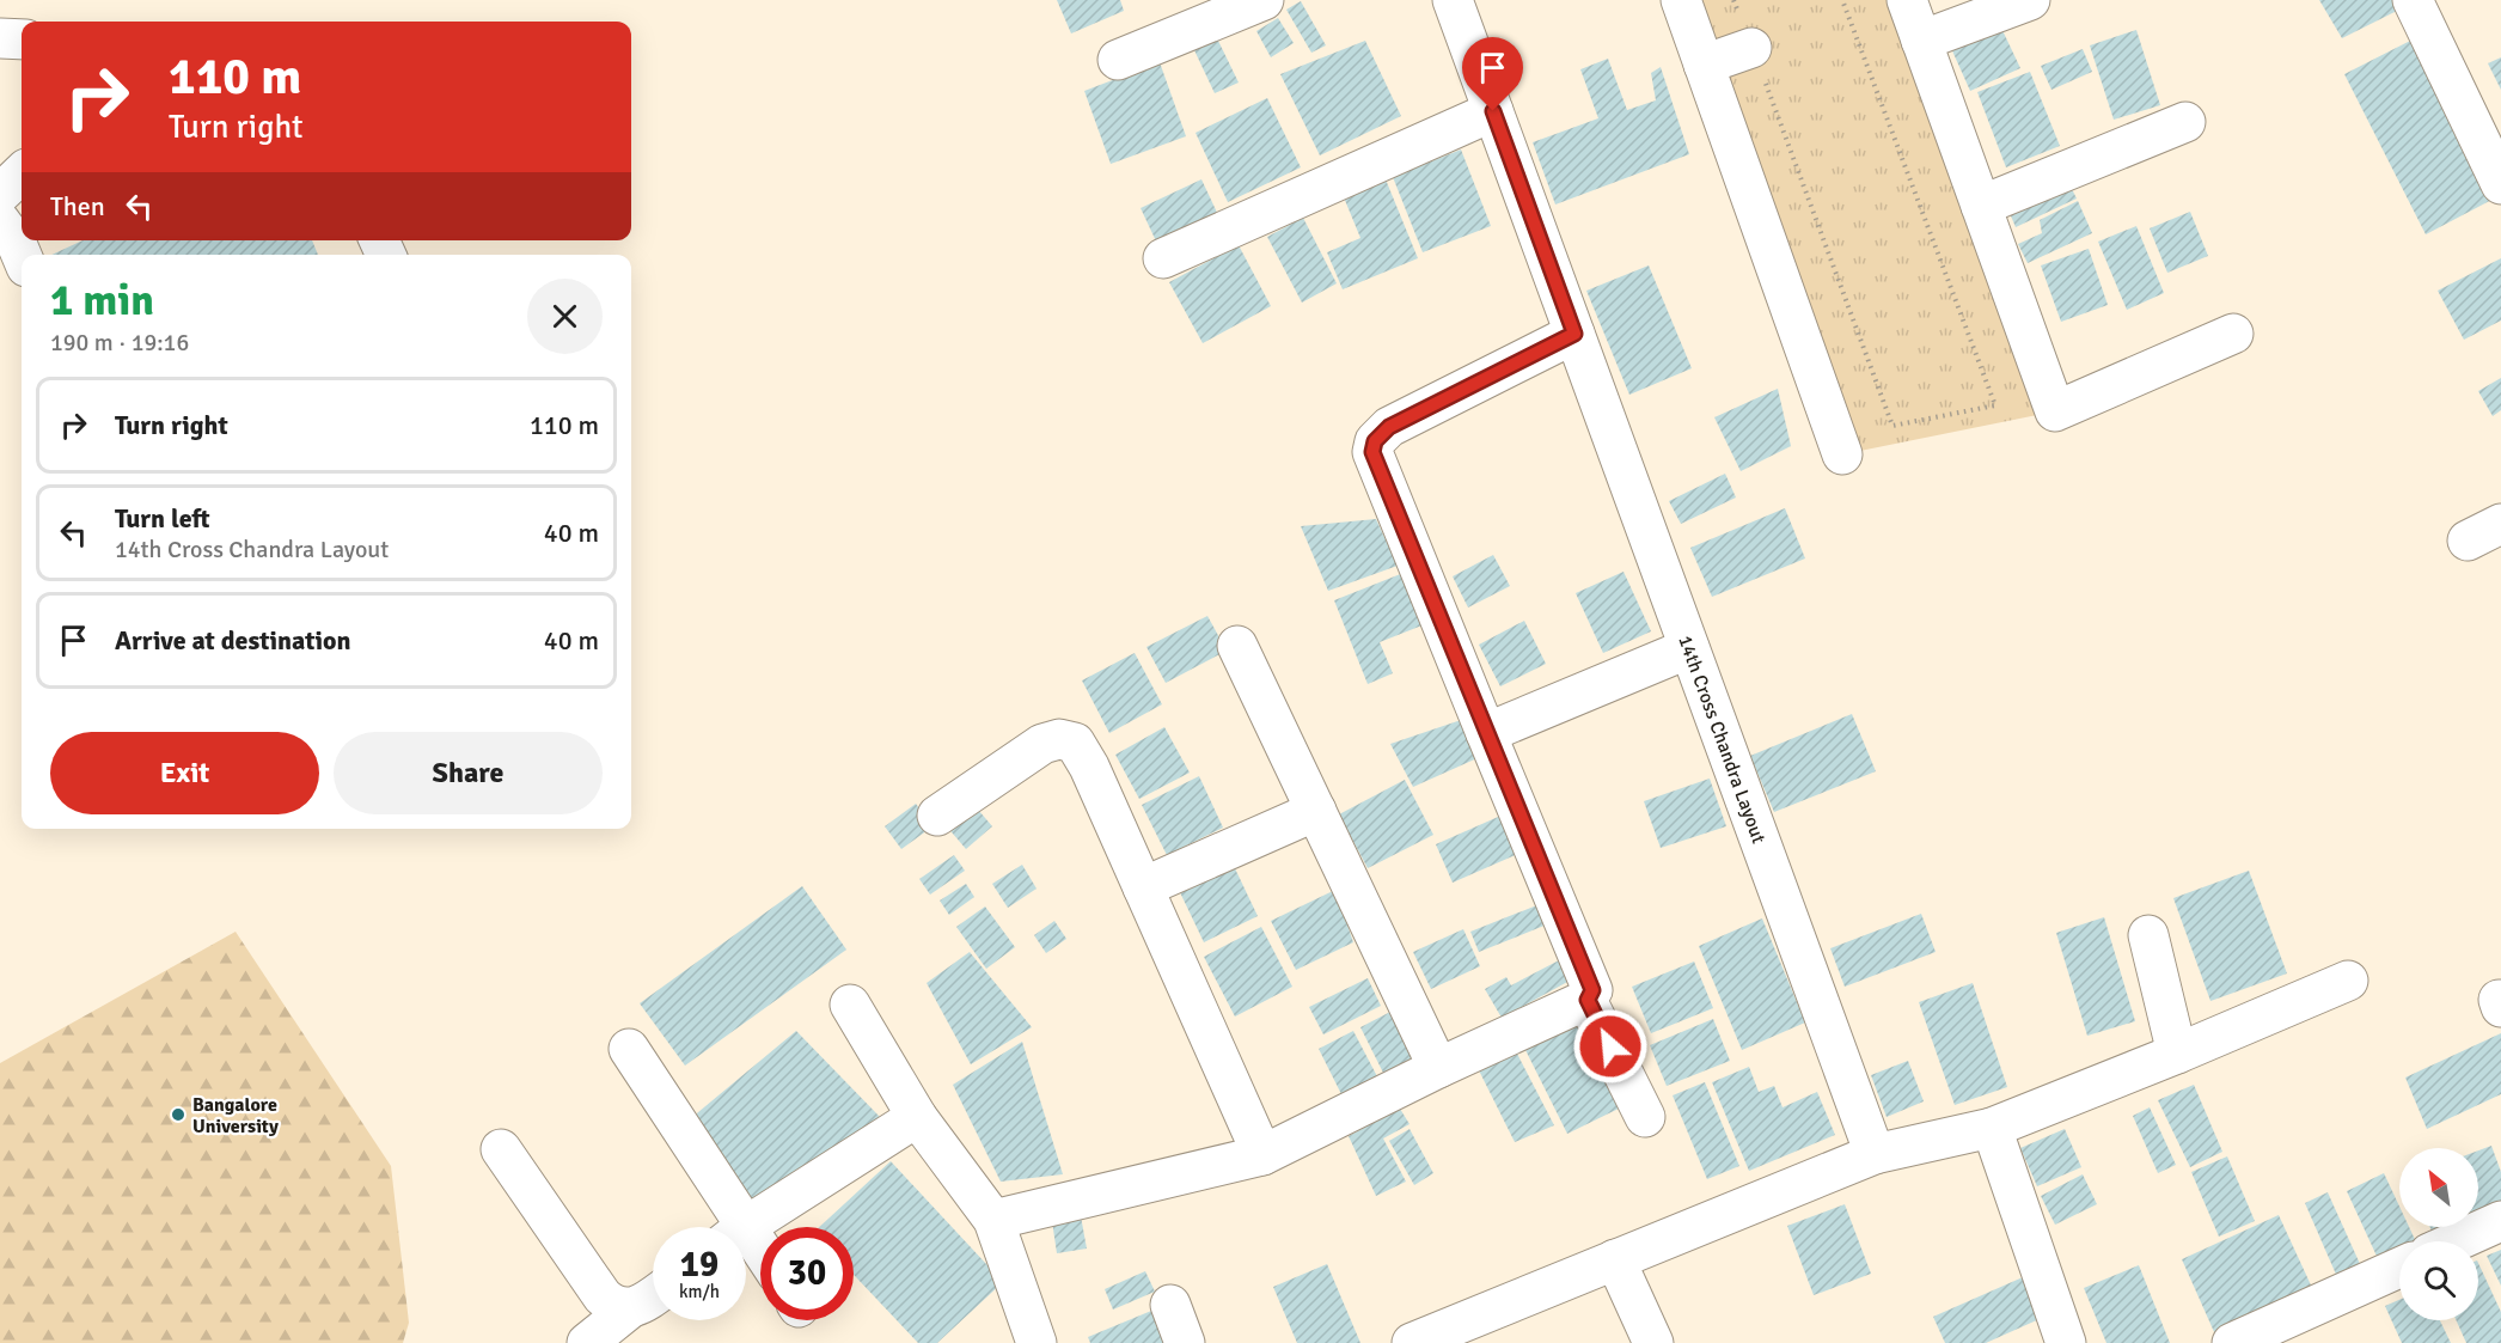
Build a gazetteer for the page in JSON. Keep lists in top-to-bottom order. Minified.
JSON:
{"streets":{"street":["14th Cross Chandra Layout"]},"places":["Bangalore University"],"north":"top left","page":{"turn":["110 m","Turn right"],"then":"Then","heading":["1 min","190 m · 19:16"],"list":[{"name":"Turn right","value":"110 m"},{"name":"Turn left","note":"14th Cross Chandra Layout","value":"40 m"},{"name":"Arrive at destination","value":"40 m"}],"buttons":["Exit","Share"],"speed":"19 km/h","limit":"30"}}
